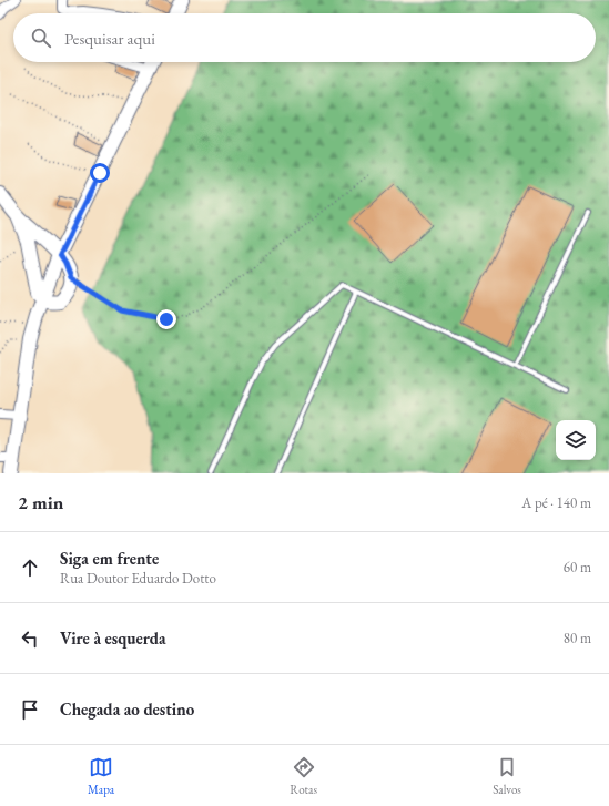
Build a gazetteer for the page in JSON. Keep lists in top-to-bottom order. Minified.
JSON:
{"page":{"search":"Pesquisar aqui","heading":["2 min","A pé · 140 m"],"list":[["Siga em frente","Rua Doutor Eduardo Dotto","60 m"],["Vire à esquerda","80 m"],"Chegada ao destino"],"nav":["Mapa","Rotas","Salvos"]}}
